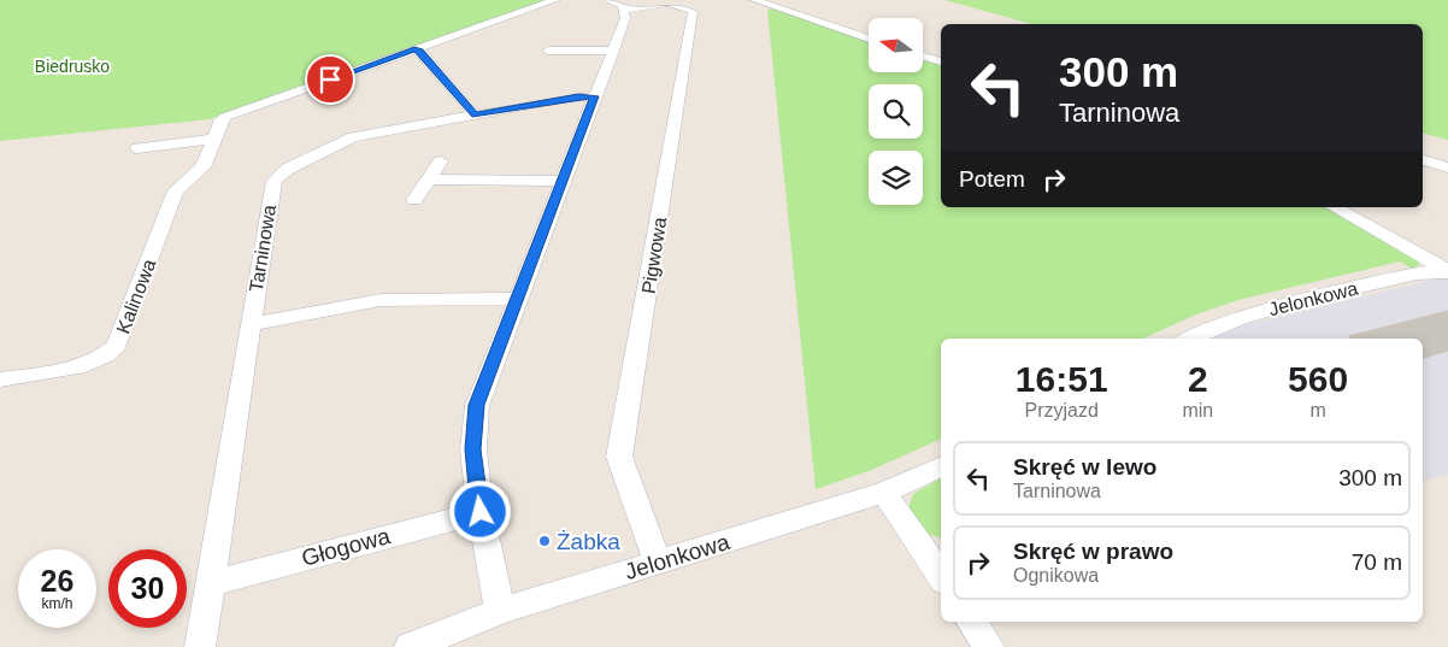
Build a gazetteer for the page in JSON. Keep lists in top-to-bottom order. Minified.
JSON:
{"streets":{"street":["Tarninowa","Pigwowa","Kalinowa","Jelonkowa","Głogowa"]},"crossings":[["Tarninowa","Głogowa"],["Pigwowa","Jelonkowa"]],"parks":["Biedrusko"],"places":["Żabka"],"north":"left","page":{"turn":["300 m","Tarninowa"],"then":"Potem","eta":["16:51","Przyjazd","2","min","560","m"],"list":[{"name":"Skręć w lewo","note":"Tarninowa","value":"300 m"},{"name":"Skręć w prawo","note":"Ognikowa","value":"70 m"}],"speed":"26 km/h","limit":"30"}}
